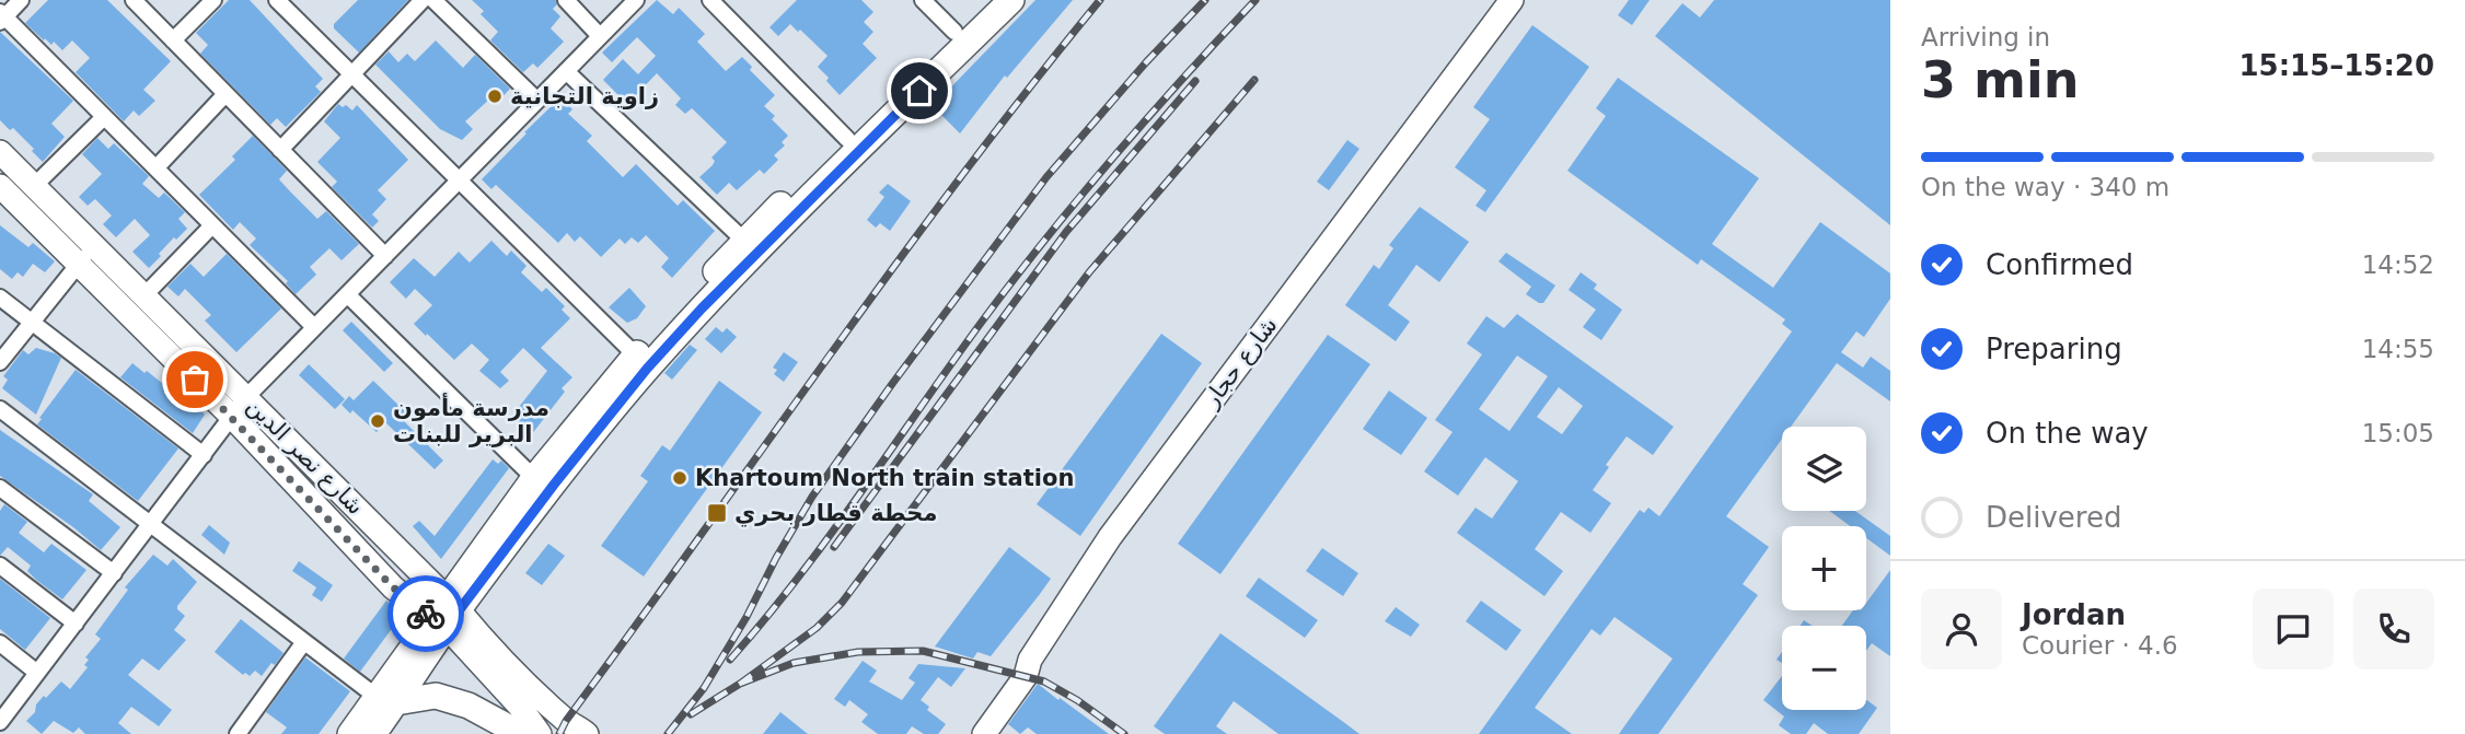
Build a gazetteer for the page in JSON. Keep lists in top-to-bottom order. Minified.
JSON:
{"streets":{"street":["شارع حجار","شارع نصر الدين"]},"places":{"other":["زاوية التجانية","مدرسة مأمون البرير للبنات","Khartoum North train station"],"transit":["محطة قطار بحري"]},"page":{"heading":["3 min","Arriving in","15:15–15:20"],"panel":["Jordan","Courier · 4.6"],"bar":"On the way · 340 m","list":[["Confirmed","14:52"],["Preparing","14:55"],["On the way","15:05"],"Delivered"],"map_buttons":["+","−"]}}
